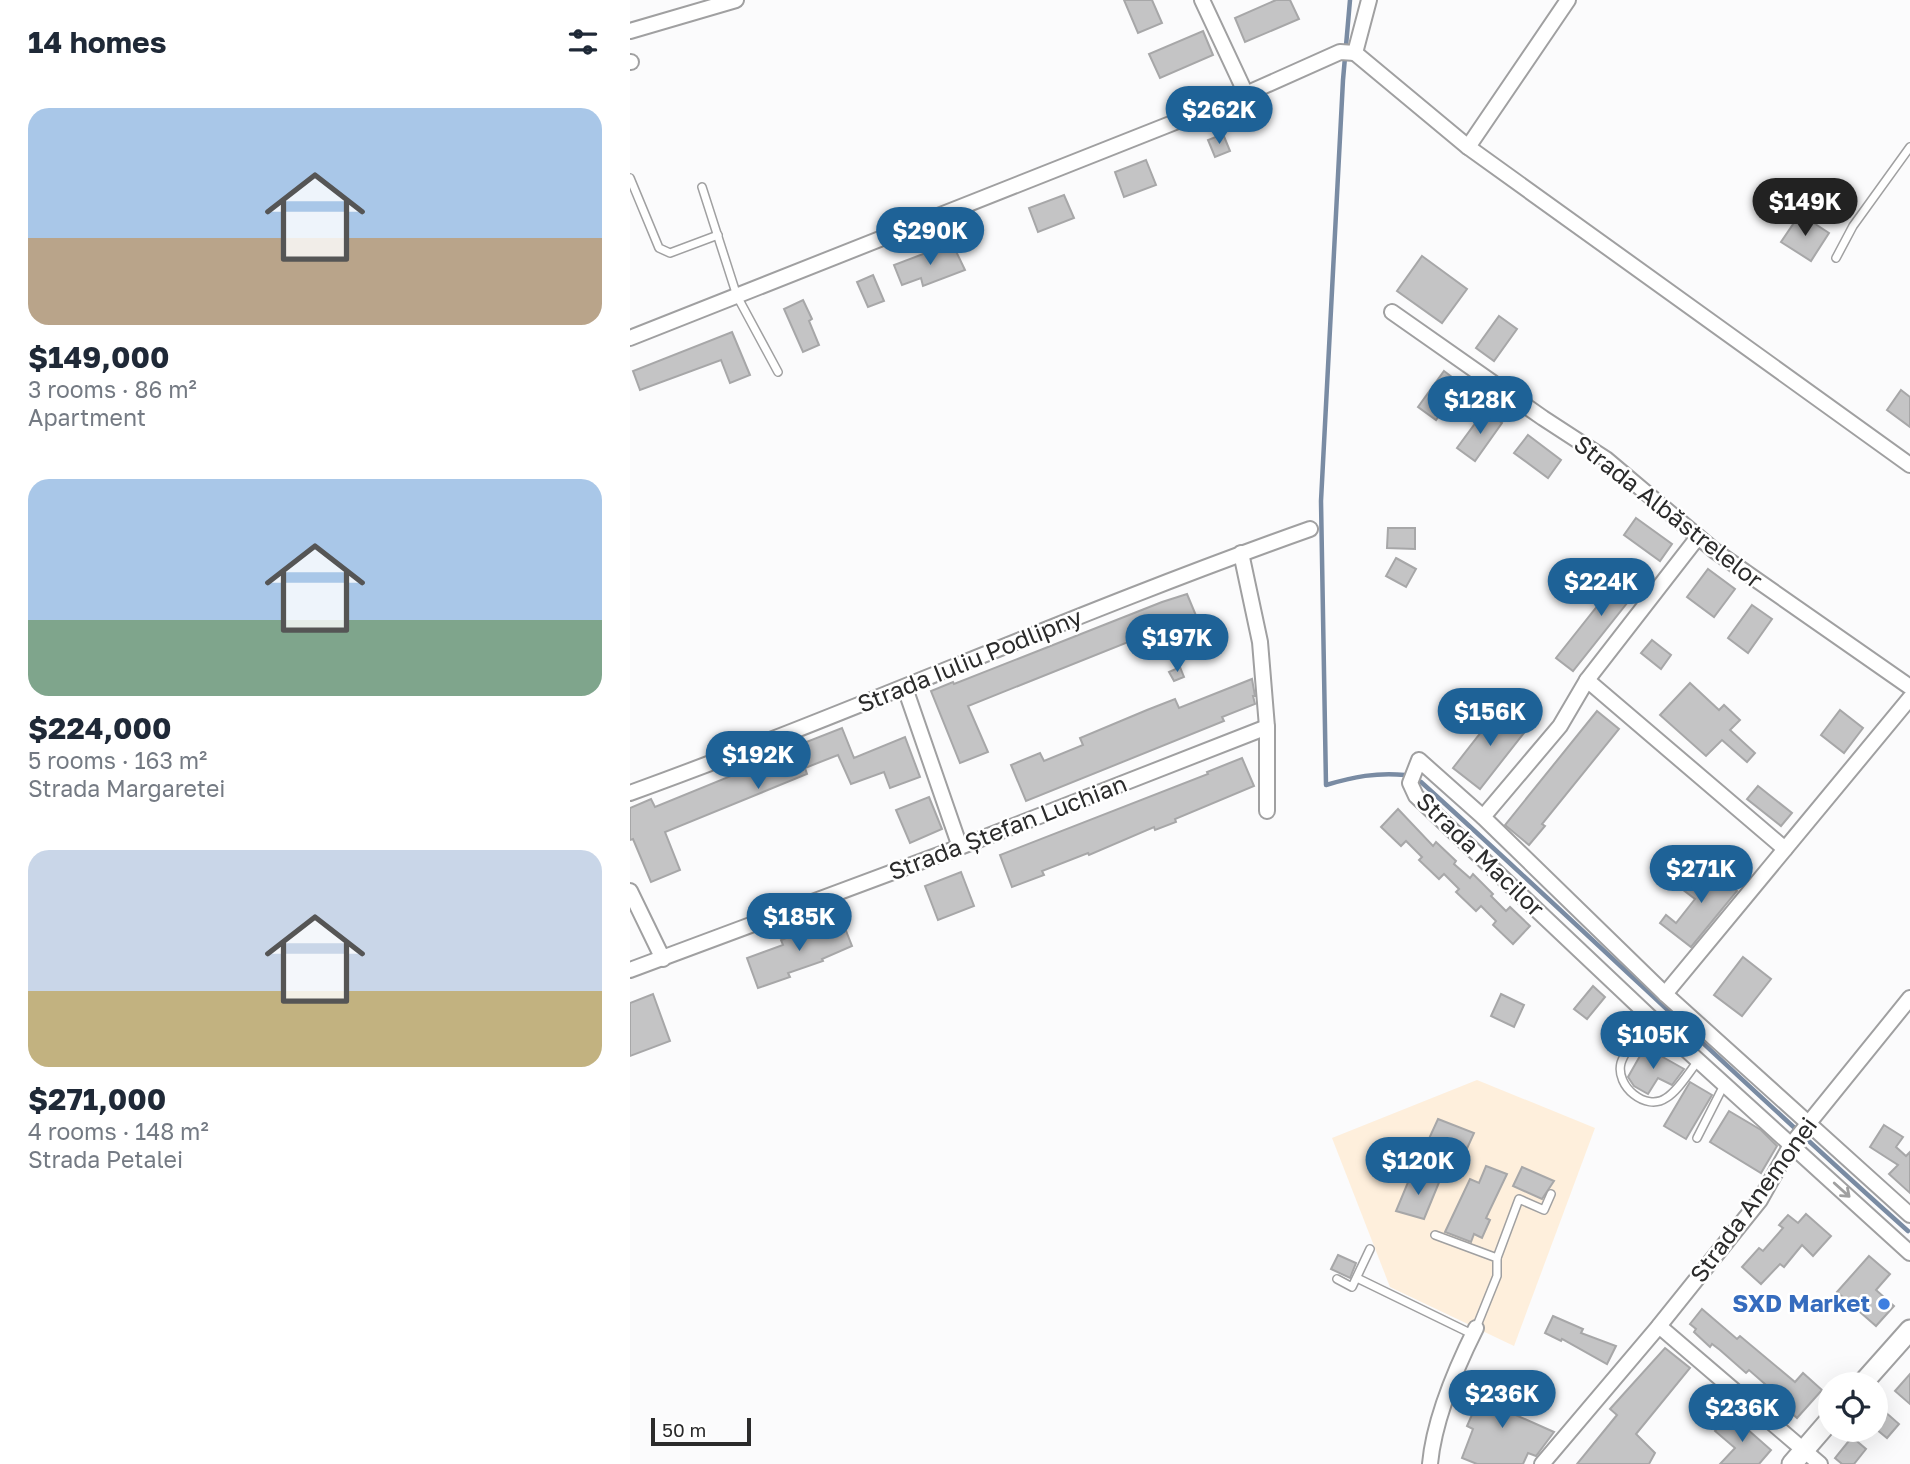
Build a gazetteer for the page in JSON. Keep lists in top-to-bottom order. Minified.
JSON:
{"streets":{"street":["Strada Albăstrelelor","Strada Iuliu Podlipny","Strada Ștefan Luchian","Strada Macilor","Strada Anemonei"]},"crossings":[["Strada Macilor","Strada Anemonei"]],"places":["SXD Market"],"scale_bar":"50 m","page":{"heading":"14 homes","list":[{"name":"$149,000","note":"3 rooms · 86 m² · Apartment"},{"name":"$224,000","note":"5 rooms · 163 m² · Strada Margaretei"},{"name":"$271,000","note":"4 rooms · 148 m² · Strada Petalei"}],"price":["$262K","$149K","$290K","$128K","$224K","$197K","$156K","$192K","$271K","$185K","$105K","$120K","$236K","$236K"],"scale":"50 m"}}
